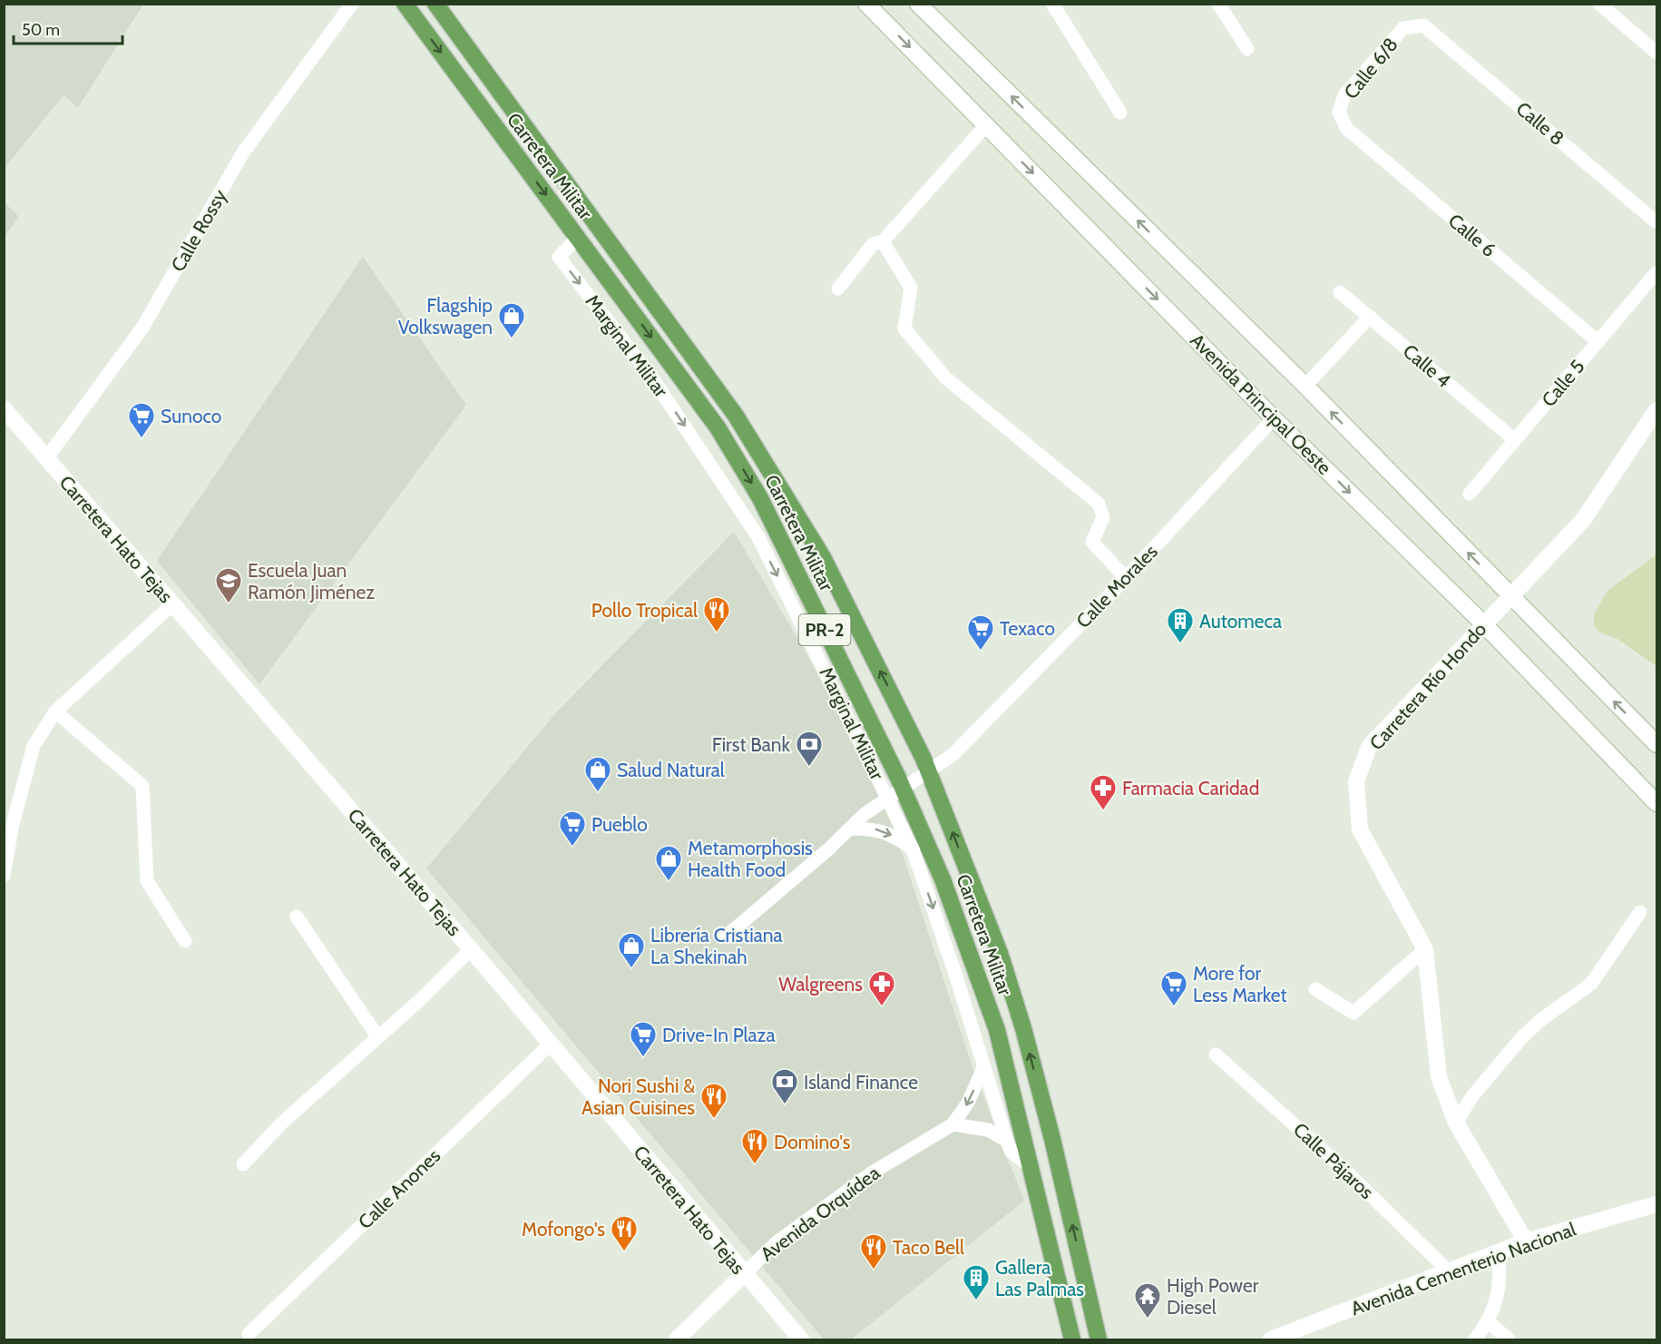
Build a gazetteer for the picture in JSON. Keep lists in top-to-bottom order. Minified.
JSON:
{"streets":{"main road":["Carretera Militar","PR-2"],"street":["Calle 6/8","Calle 8","Calle Rossy","Calle 6","Marginal Militar","Calle 4","Calle 5","Avenida Principal Oeste","Carretera Hato Tejas","Calle Morales","Carretera Río Hondo","Calle Pájaros","Calle Anones","Avenida Orquídea","Avenida Cementerio Nacional"]},"crossings":[["Calle 6/8","Calle 8"],["Calle 6/8","Calle 6"],["Carretera Militar","Marginal Militar"],["Carretera Militar","Calle Morales"],["Calle Rossy","Carretera Hato Tejas"],["Calle 6","Calle 5"],["Marginal Militar","Calle Morales"],["Calle 4","Calle 5"],["Avenida Principal Oeste","Calle Morales"],["Avenida Principal Oeste","Carretera Río Hondo"],["Carretera Hato Tejas","Calle Anones"],["Carretera Hato Tejas","Avenida Orquídea"],["Carretera Río Hondo","Avenida Cementerio Nacional"],["Calle Pájaros","Avenida Cementerio Nacional"]],"one_way":["Marginal Militar"],"places":{"shop":["Flagship Volkswagen","Salud Natural","Metamorphosis Health Food","Librería Cristiana La Shekinah"],"supermarket":["Sunoco","Texaco","Pueblo","More for Less Market","Drive-In Plaza"],"school or university":["Escuela Juan Ramón Jiménez"],"restaurant":["Pollo Tropical","Nori Sushi & Asian Cuisines","Domino's","Mofongo's","Taco Bell"],"building":["Automeca","Gallera Las Palmas"],"bank":["First Bank","Island Finance"],"pharmacy":["Farmacia Caridad","Walgreens"],"temple":["High Power Diesel"]},"scale_bar":"50 m"}
